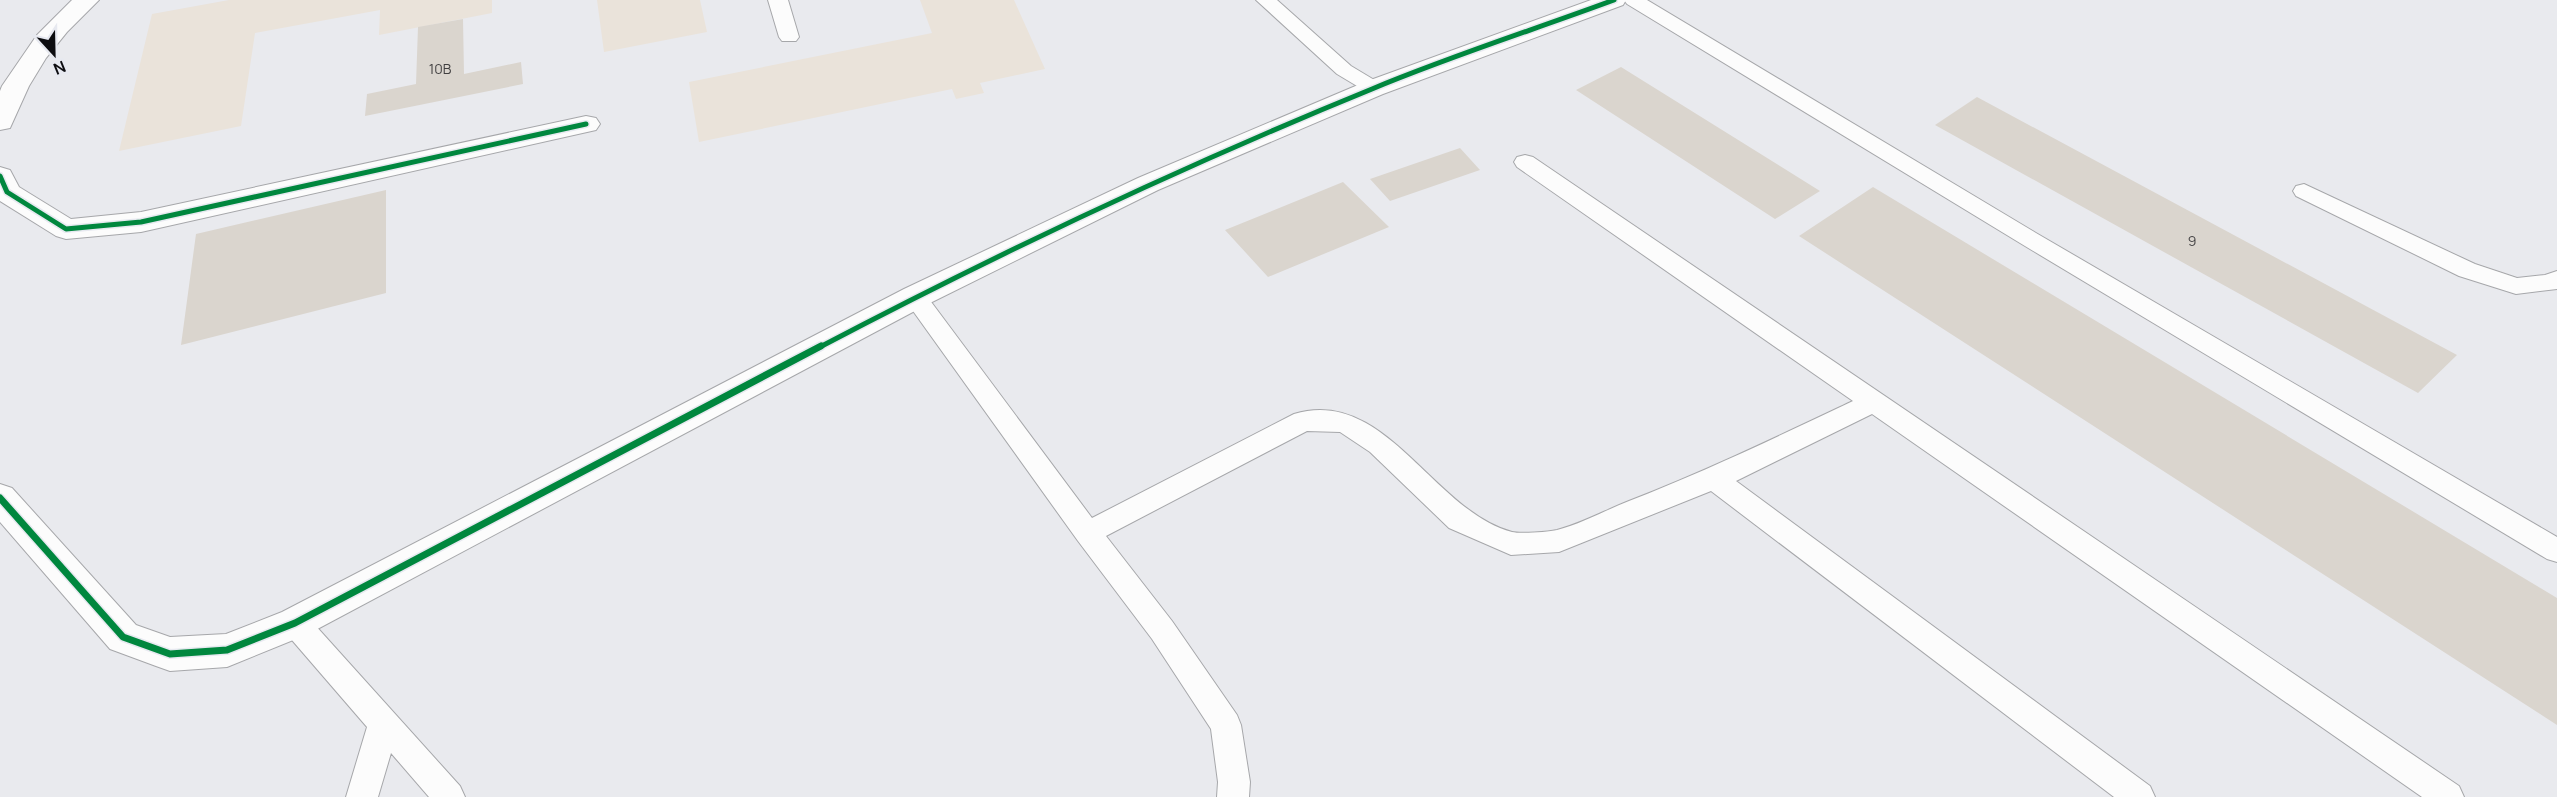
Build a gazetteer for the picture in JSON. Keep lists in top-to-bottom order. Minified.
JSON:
{"house_numbers":["10В","9"],"north":"bottom"}
